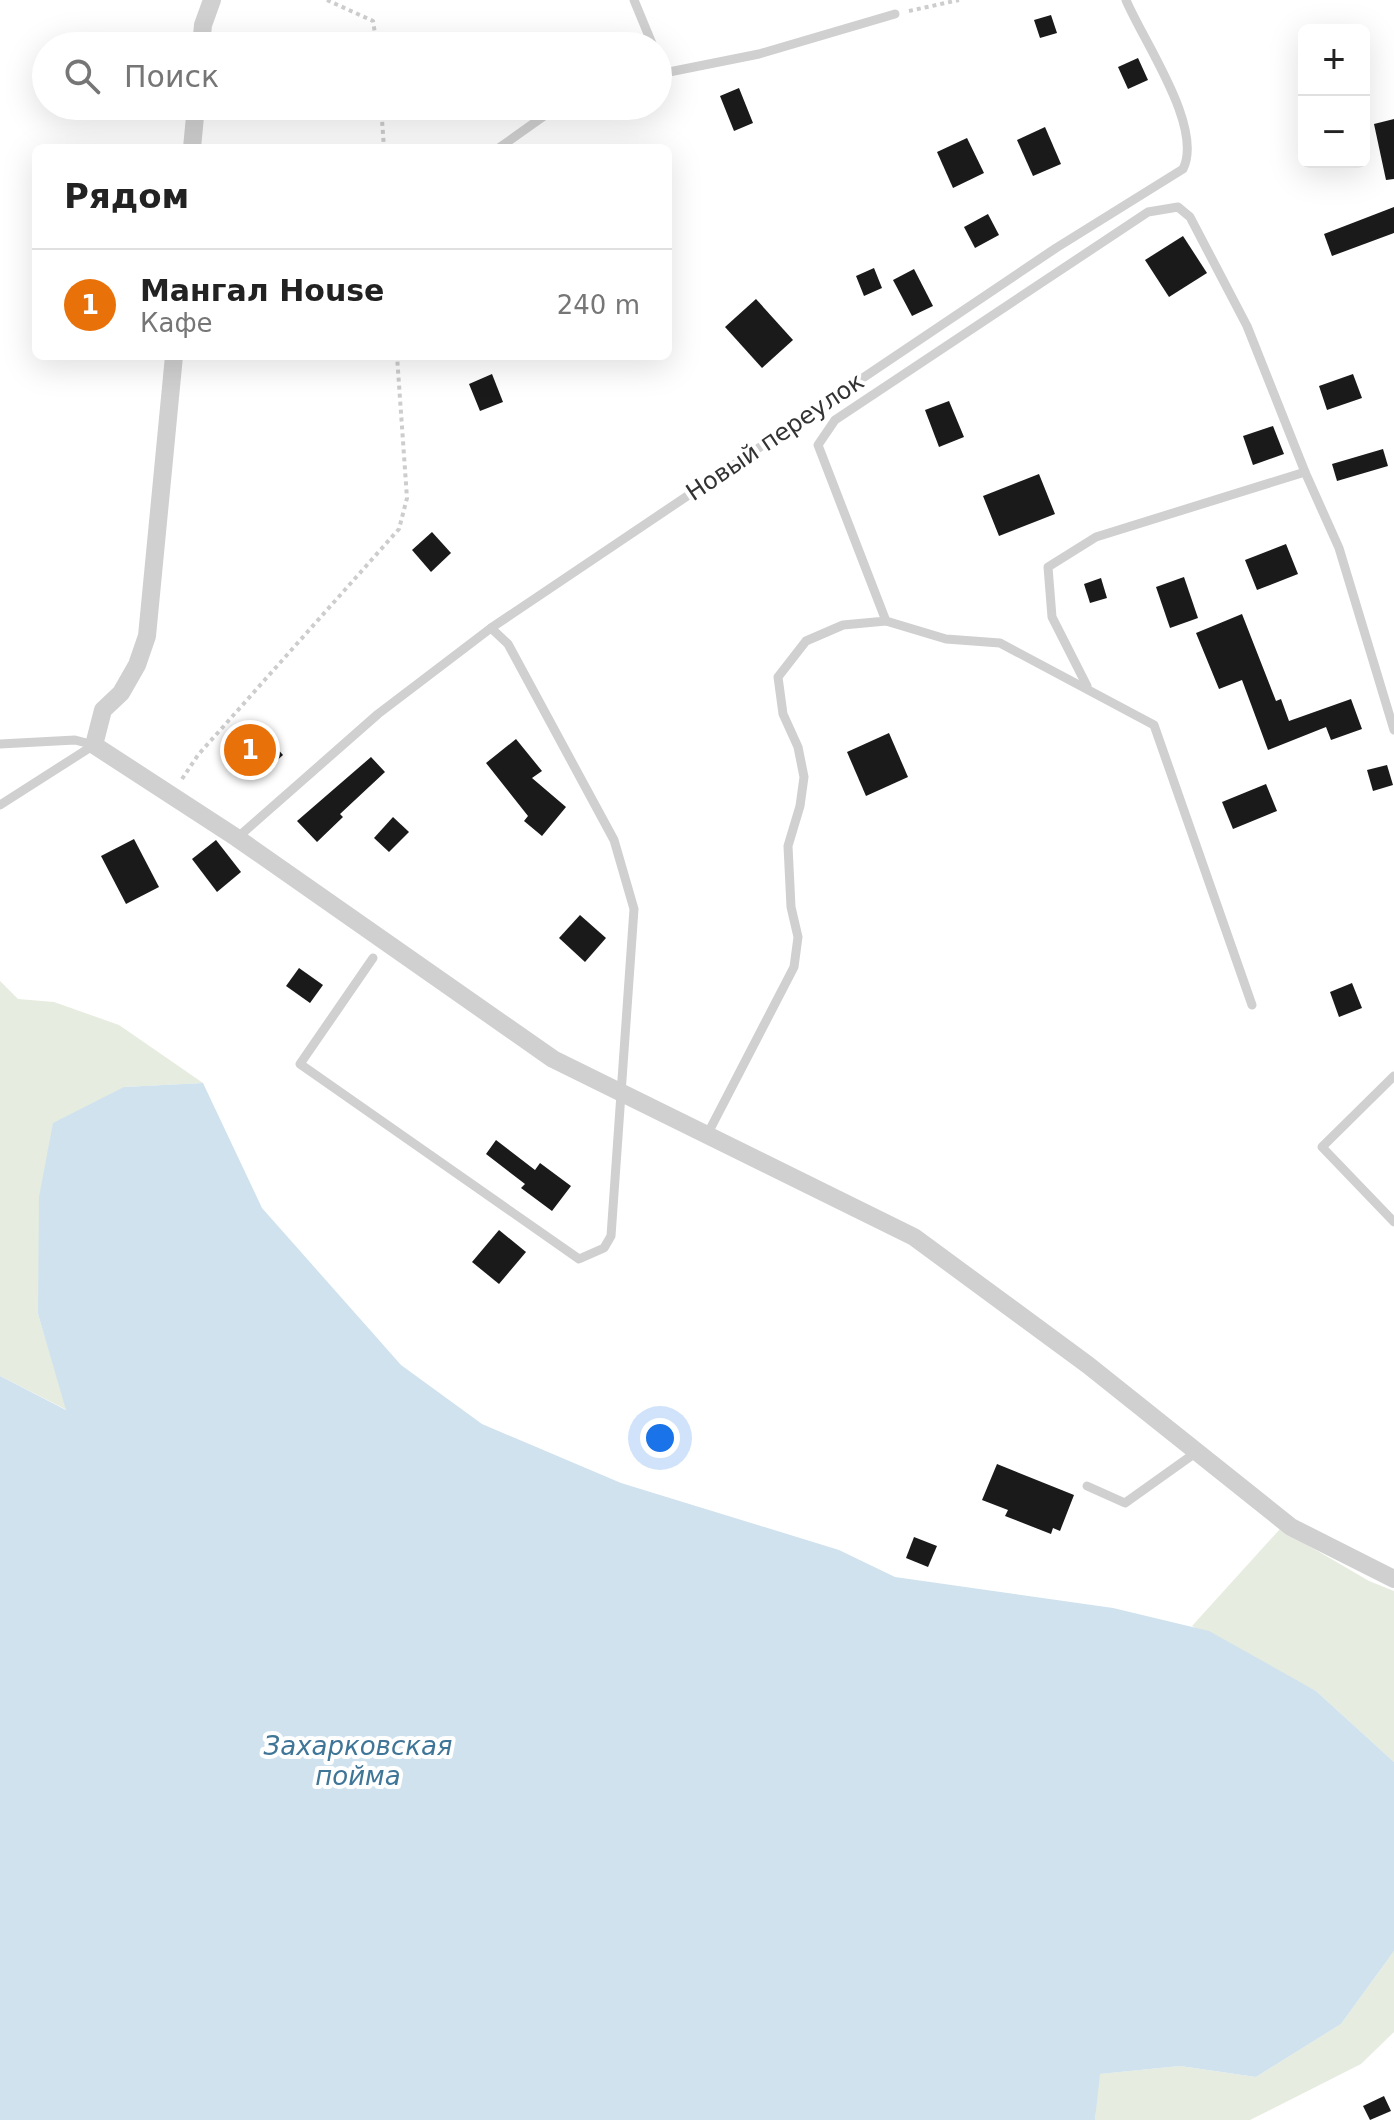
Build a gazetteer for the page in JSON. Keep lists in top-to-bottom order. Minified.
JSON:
{"streets":{"lane":["Новый переулок"]},"water":["Захарковская пойма"],"page":{"map_buttons":["+","−"],"search":"Поиск","heading":"Рядом","list":[{"mark":"1","name":"Мангал House","note":"Кафе","value":"240 m"}],"pins":"1"}}
